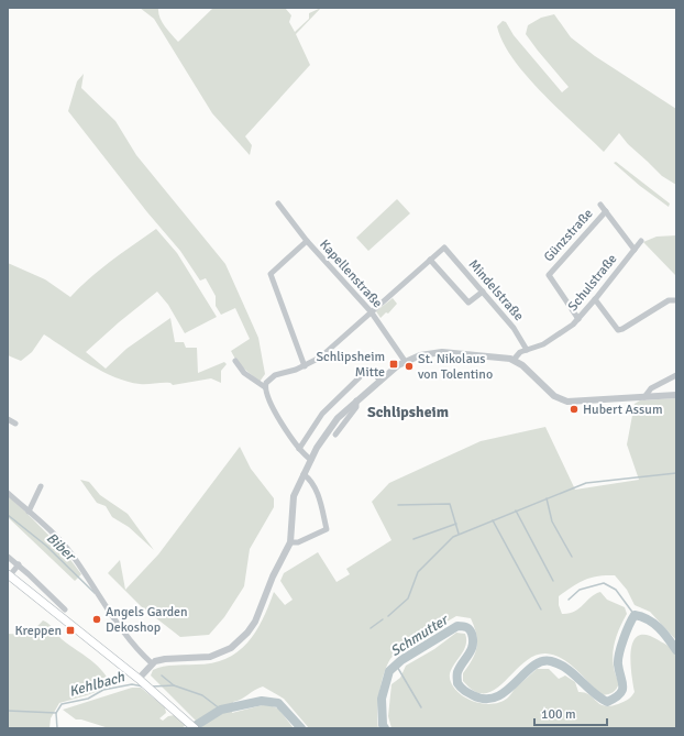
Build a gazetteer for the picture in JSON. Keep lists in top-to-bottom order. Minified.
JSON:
{"streets":{"street":["Günzstraße","Kapellenstraße","Schulstraße","Mindelstraße"]},"crossings":[["Günzstraße","Schulstraße"],["Schulstraße","Mindelstraße"]],"districts":["Schlipsheim"],"water":["Biber","Schmutter","Kehlbach"],"places":{"transit":["Schlipsheim Mitte","Kreppen"],"other":["St. Nikolaus von Tolentino","Hubert Assum","Angels Garden Dekoshop"]},"scale_bar":"100 m"}
